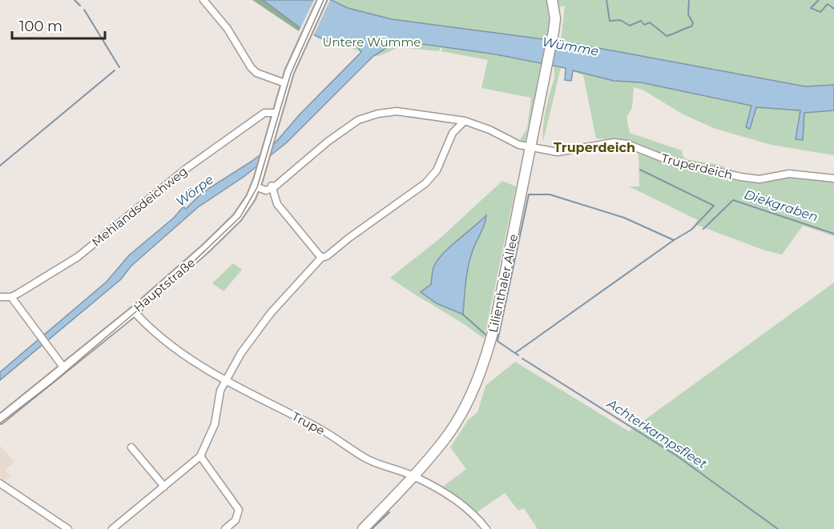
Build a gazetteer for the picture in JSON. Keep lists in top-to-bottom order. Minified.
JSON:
{"streets":{"main road":["Lilienthaler Allee"],"street":["Truperdeich","Mehlandsdeichweg","Hauptstraße","Trupe"]},"crossings":[["Truperdeich","Lilienthaler Allee"],["Mehlandsdeichweg","Hauptstraße"],["Lilienthaler Allee","Trupe"],["Hauptstraße","Trupe"]],"districts":["Truperdeich"],"water":["Wümme","Wörpe","Diekgraben","Achterkampsfleet"],"parks":["Untere Wümme"],"scale_bar":"100 m"}
